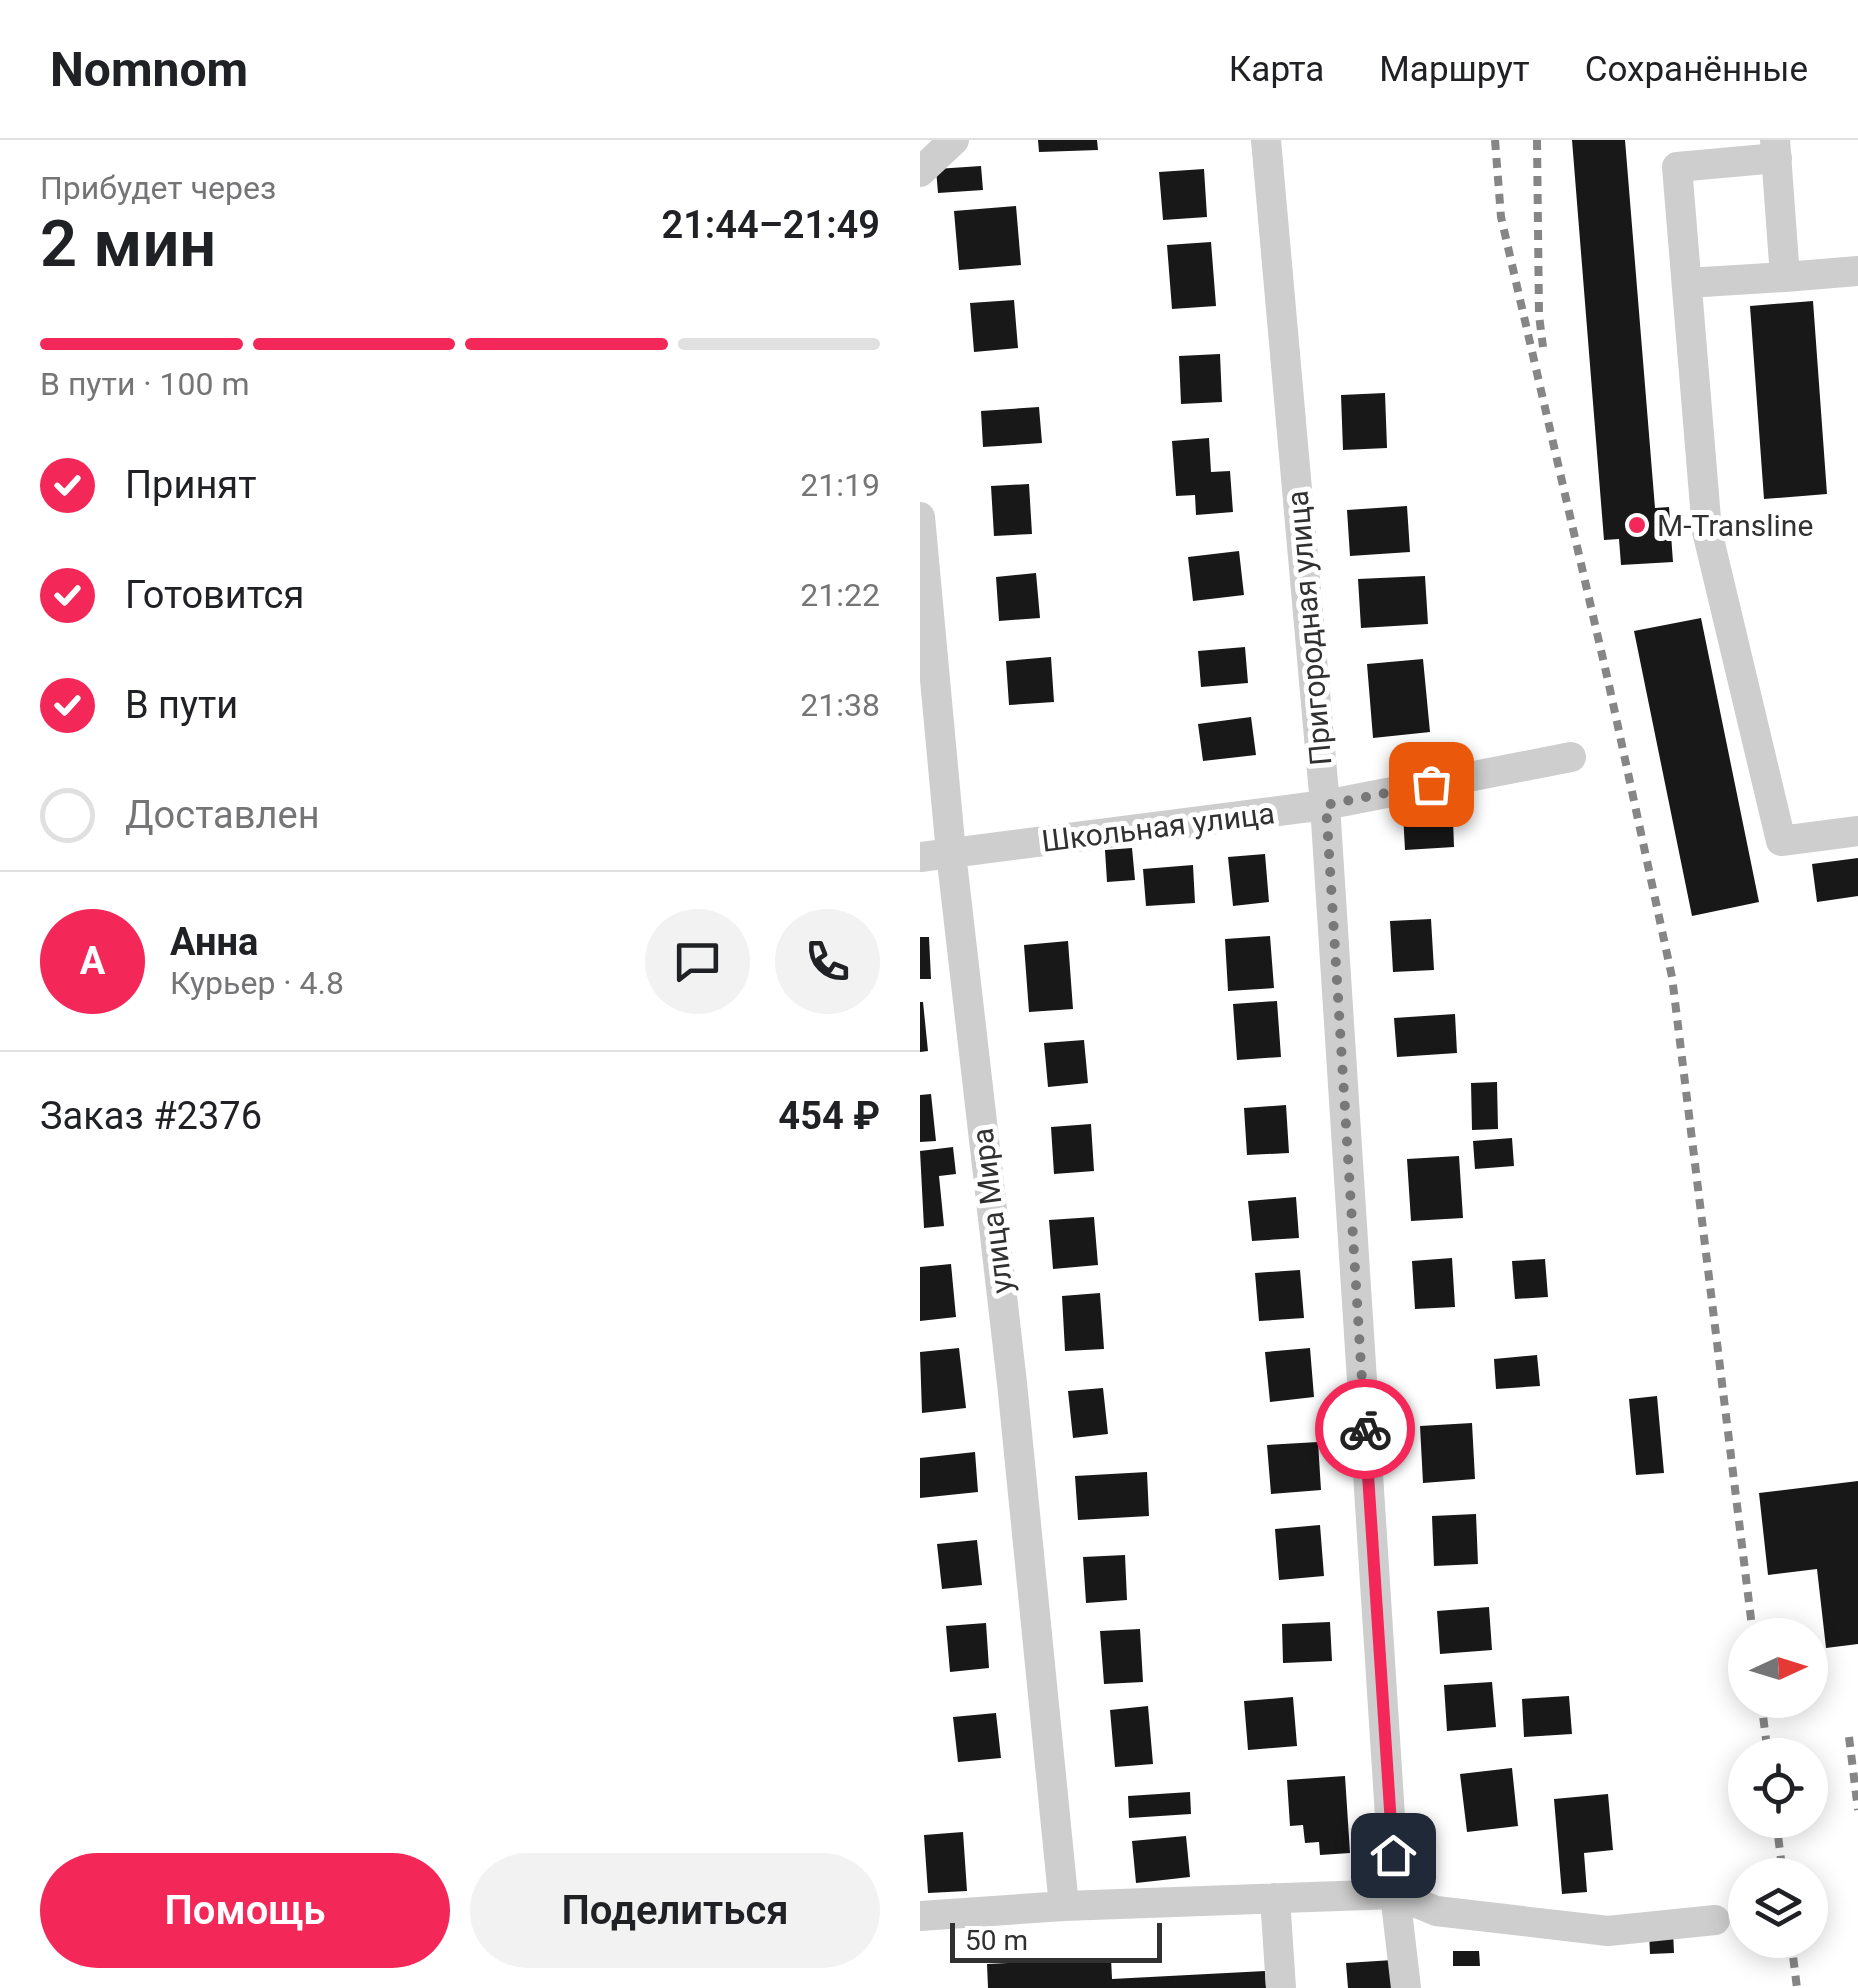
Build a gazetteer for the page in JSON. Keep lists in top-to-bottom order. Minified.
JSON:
{"streets":{"street":["Пригородная улица","Школьная улица","улица Мира"]},"crossings":[["Пригородная улица","Школьная улица"],["Школьная улица","улица Мира"]],"places":["M-Transline"],"scale_bar":"50 m","north":"right","page":{"header":"Nomnom","nav":["Карта","Маршрут","Сохранённые"],"heading":["2 мин","Прибудет через","21:44–21:49"],"panel":["Анна","Курьер · 4.8","Заказ #2376","454 ₽"],"bar":"В пути · 100 m","list":[["Принят","21:19"],["Готовится","21:22"],["В пути","21:38"],"Доставлен"],"round":"А","buttons":["Помощь","Поделиться"],"scale":"50 m"}}
